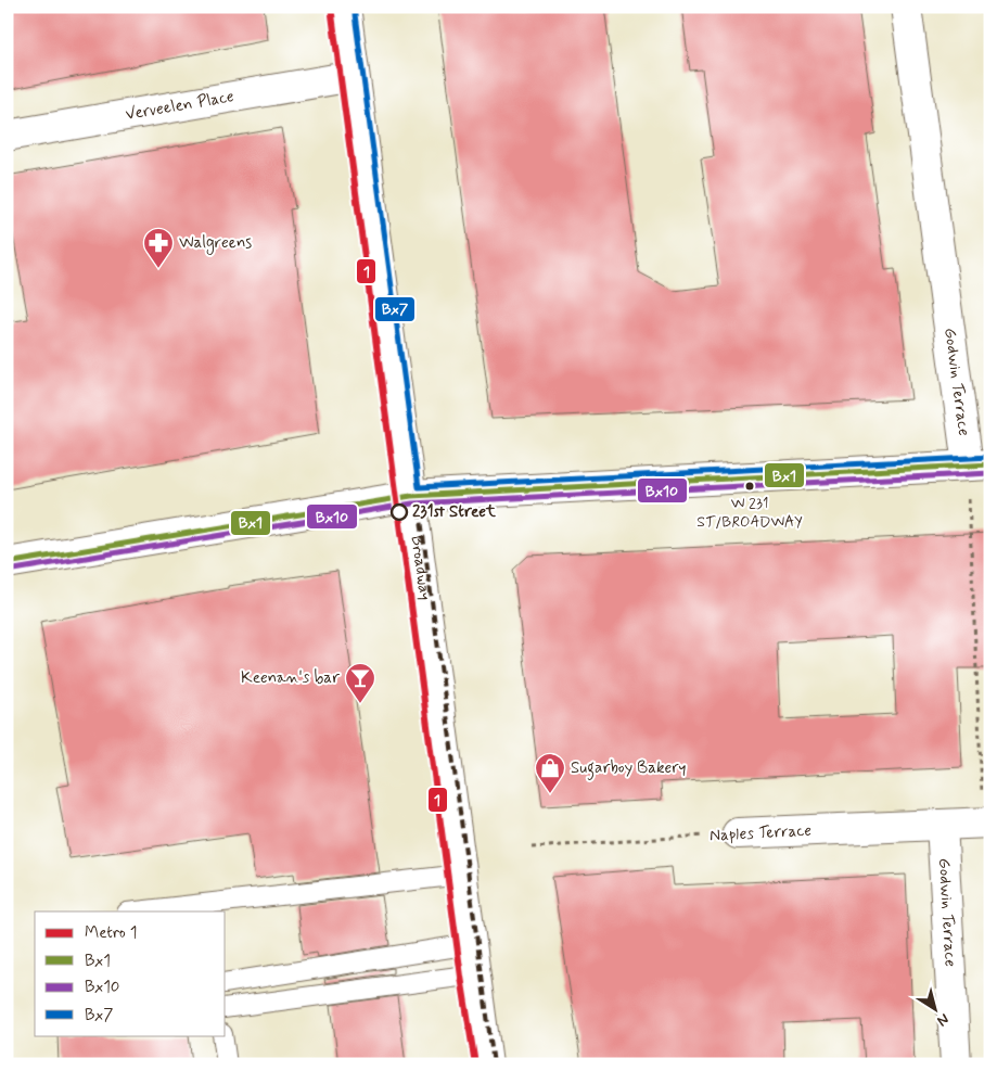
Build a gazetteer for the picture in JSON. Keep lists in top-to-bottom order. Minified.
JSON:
{"streets":{"street":["Verveelen Place","Godwin Terrace","Broadway","Naples Terrace"]},"crossings":[["Verveelen Place","Broadway"],["Godwin Terrace","Naples Terrace"]],"places":{"pharmacy":["Walgreens"],"other":["W 231 ST/BROADWAY","231st Street"],"bar":["Keenan's bar"],"shop":["Sugarboy Bakery"]},"lines":["metro line 1","transit line Bx7","transit line Bx1","transit line Bx10"],"legend":["Metro 1","Bx1","Bx10","Bx7"],"north":"bottom right"}
